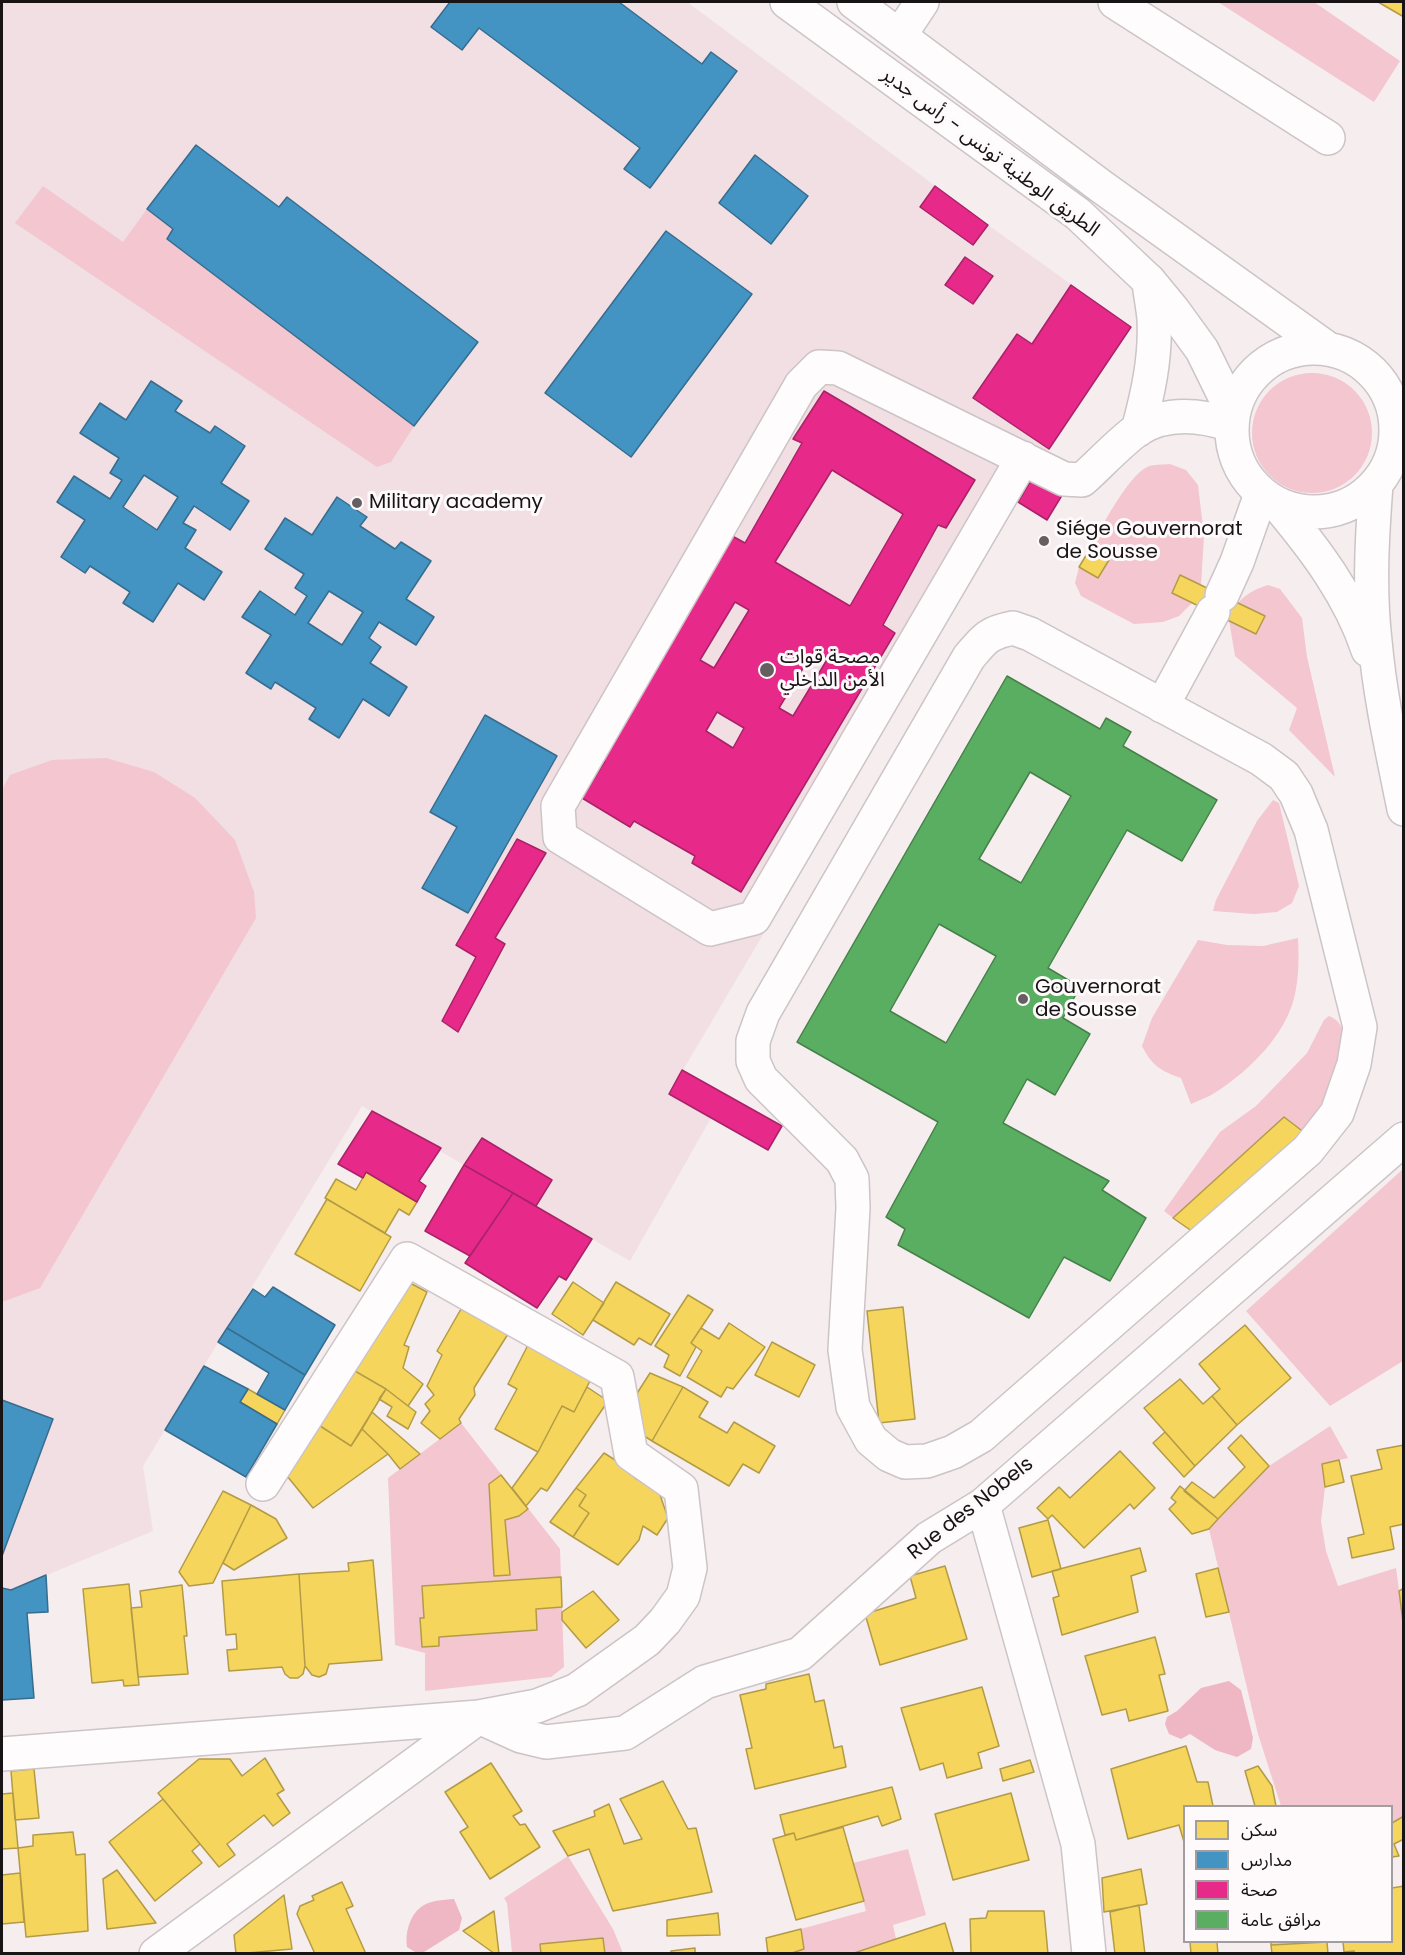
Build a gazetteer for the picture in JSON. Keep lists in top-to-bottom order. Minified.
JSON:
{"streets":{"street":["الطريق الوطنية تونس - رأس جدير","Rue des Nobels"]},"places":["Military academy","Siége Gouvernorat de Sousse","مصحة قوات الأمن الداخلي","Gouvernorat de Sousse"],"legend":["سكن","مدارس","صحة","مرافق عامة"]}
